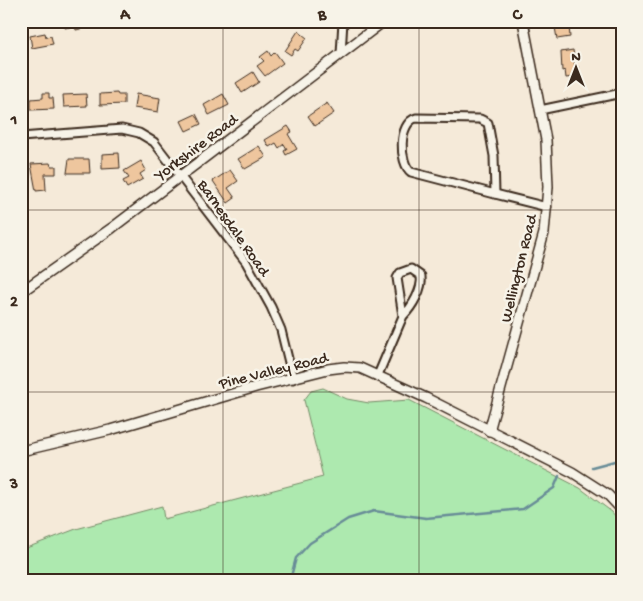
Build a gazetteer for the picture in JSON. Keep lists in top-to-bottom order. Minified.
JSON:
{"streets":{"street":["Yorkshire Road","Barnesdale Road","Wellington Road","Pine Valley Road"]},"crossings":[["Yorkshire Road","Barnesdale Road"],["Barnesdale Road","Pine Valley Road"],["Wellington Road","Pine Valley Road"]],"north":"top","grid":{"columns":["A","B","C"],"rows":["1","2","3"]}}
